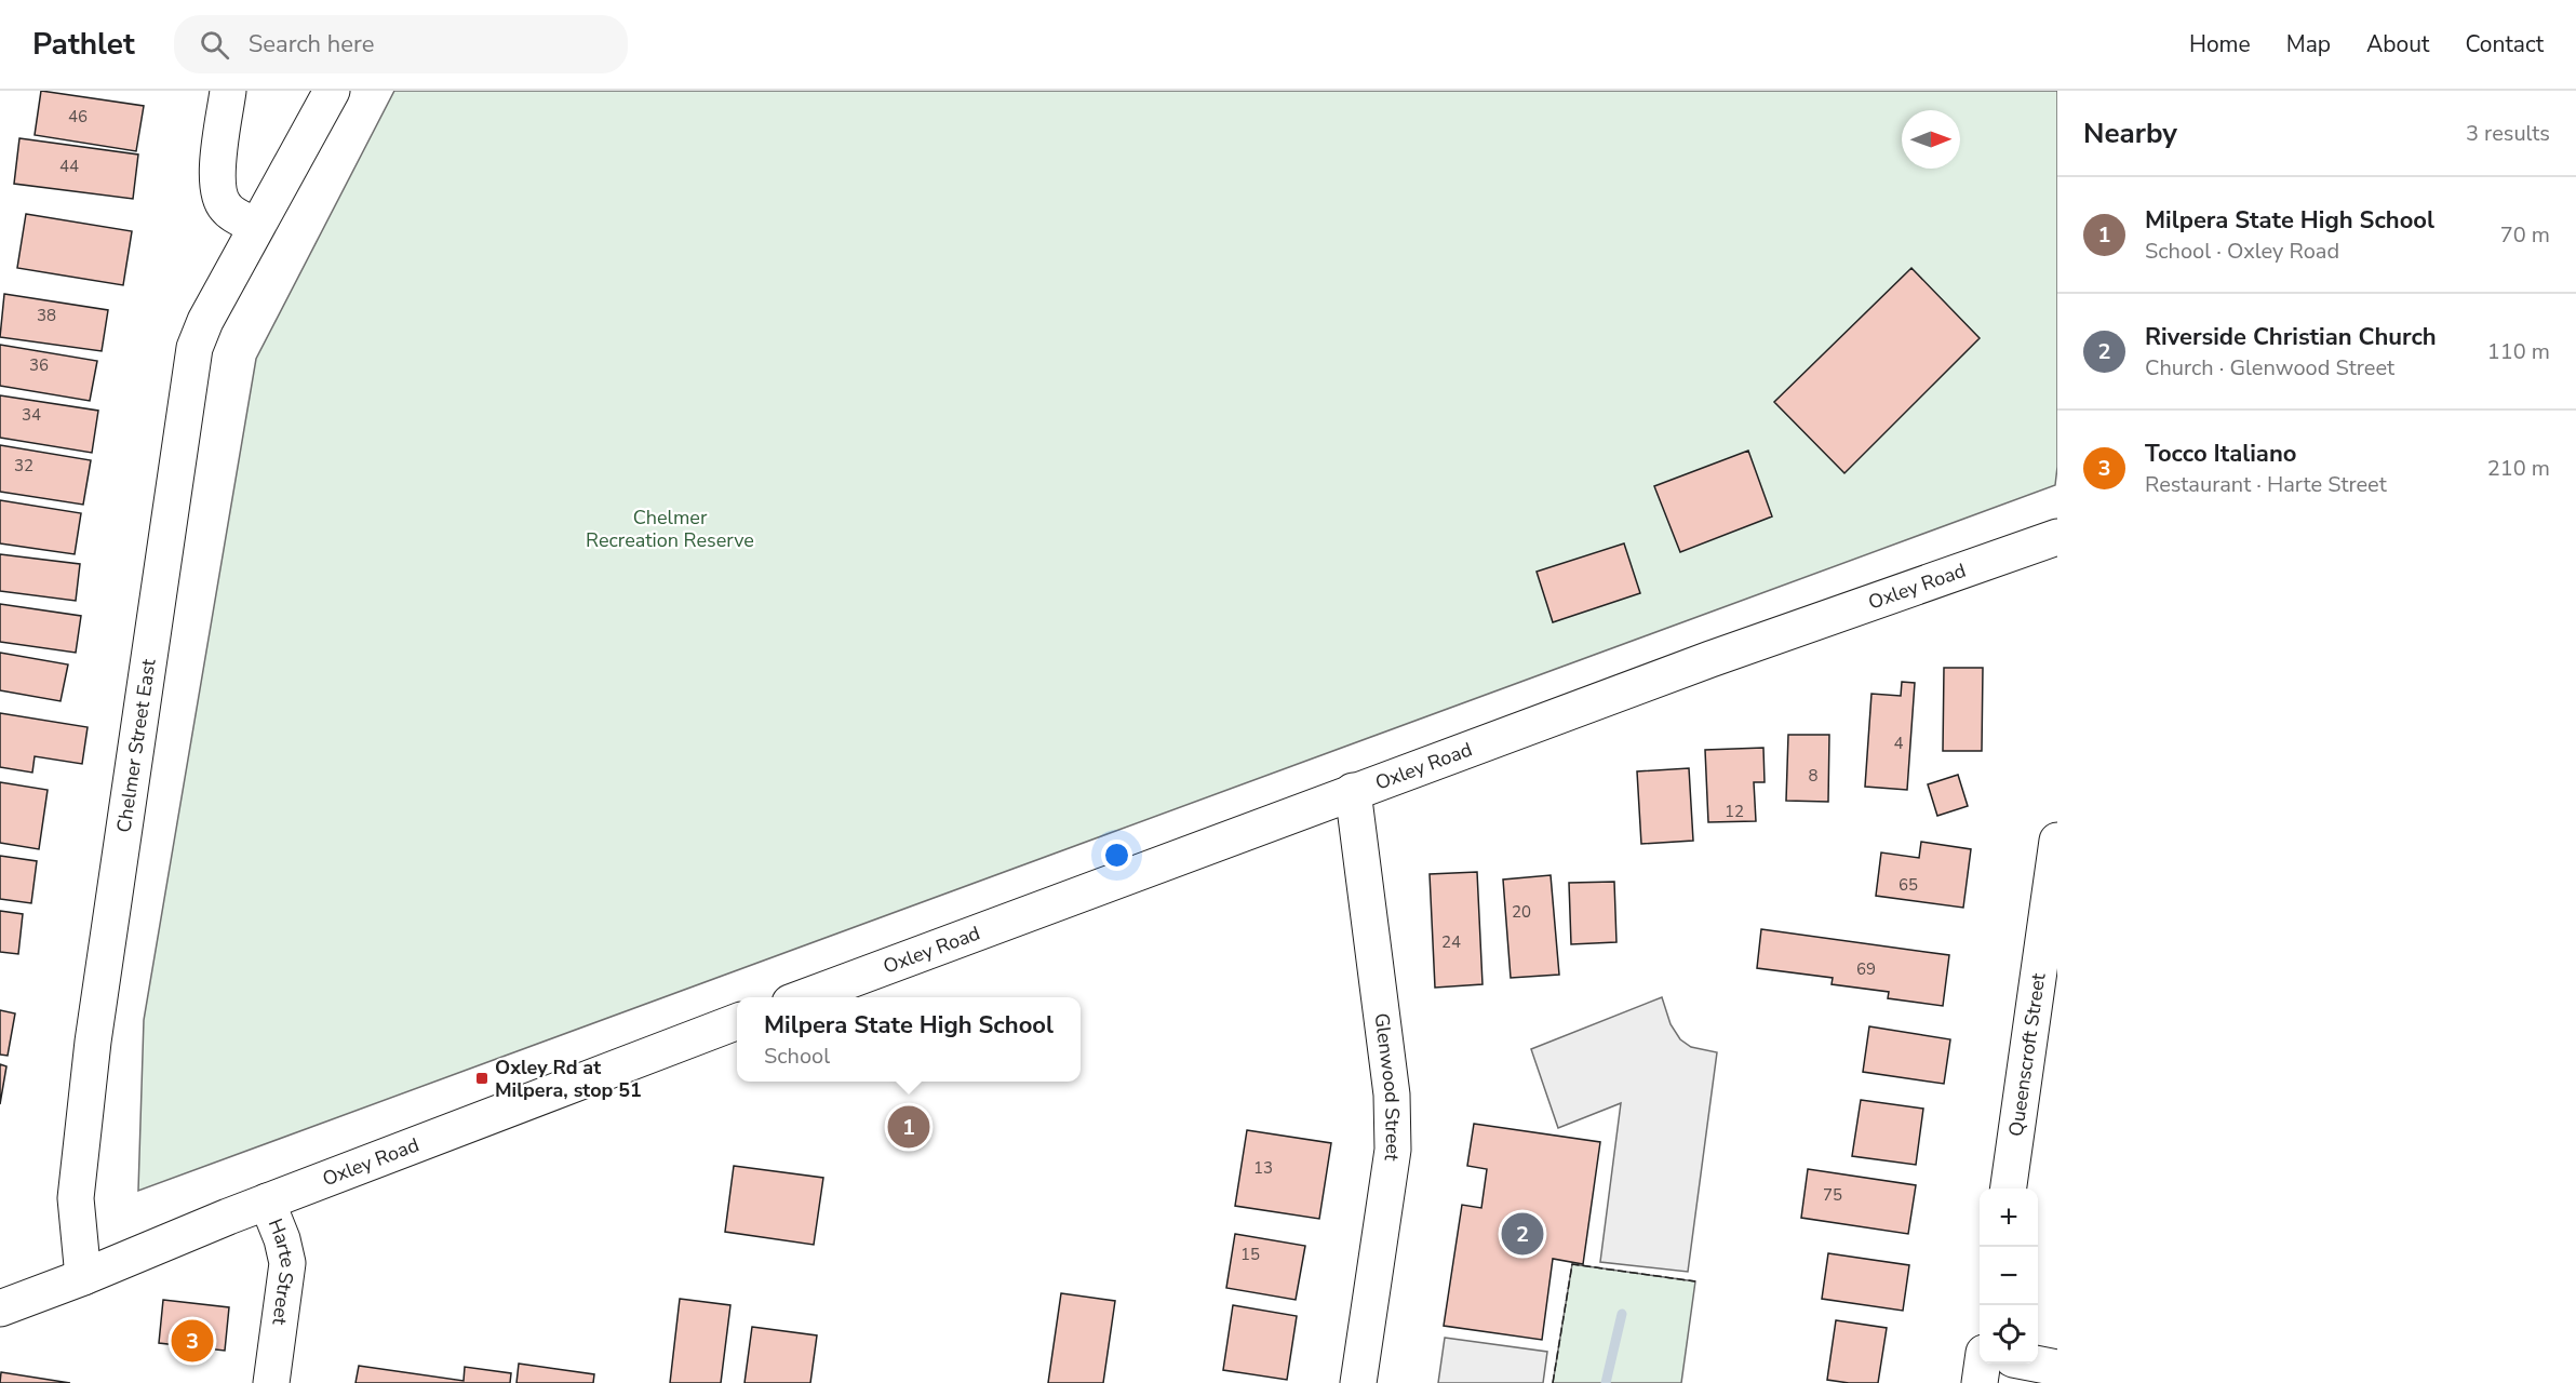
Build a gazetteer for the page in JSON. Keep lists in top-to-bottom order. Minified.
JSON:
{"streets":{"street":["Oxley Road","Chelmer Street East","Queenscroft Street","Glenwood Street","Harte Street"]},"crossings":[["Oxley Road","Chelmer Street East"],["Oxley Road","Glenwood Street"],["Oxley Road","Harte Street"]],"parks":["Chelmer Recreation Reserve"],"places":{"transit":["Oxley Rd at Milpera, stop 51"]},"house_numbers":["46","44","38","36","34","32","4","8","12","65","20","24","69","13","75","15"],"north":"right","page":{"header":"Pathlet","search":"Search here","nav":["Home","Map","About","Contact"],"heading":["Nearby","3 results"],"list":[{"mark":"1","name":"Milpera State High School","note":"School · Oxley Road","value":"70 m"},{"mark":"2","name":"Riverside Christian Church","note":"Church · Glenwood Street","value":"110 m"},{"mark":"3","name":"Tocco Italiano","note":"Restaurant · Harte Street","value":"210 m"}],"popup":["Milpera State High School","School"],"pins":["1","2","3"],"map_buttons":["+","−"]}}
